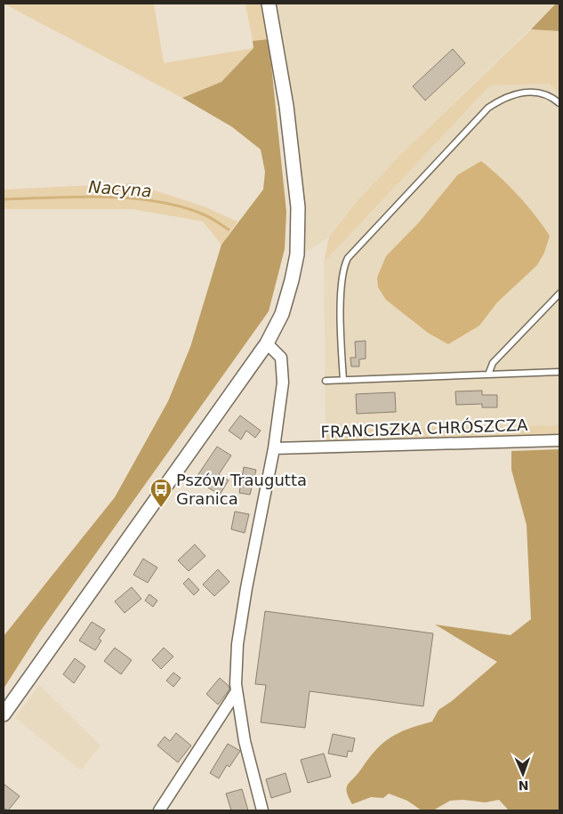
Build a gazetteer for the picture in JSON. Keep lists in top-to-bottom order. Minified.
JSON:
{"streets":{"street":["FRANCISZKA CHRÓSZCZA"]},"water":["Nacyna"],"places":{"bus stop":["Pszów Traugutta Granica"]},"north":"bottom"}
